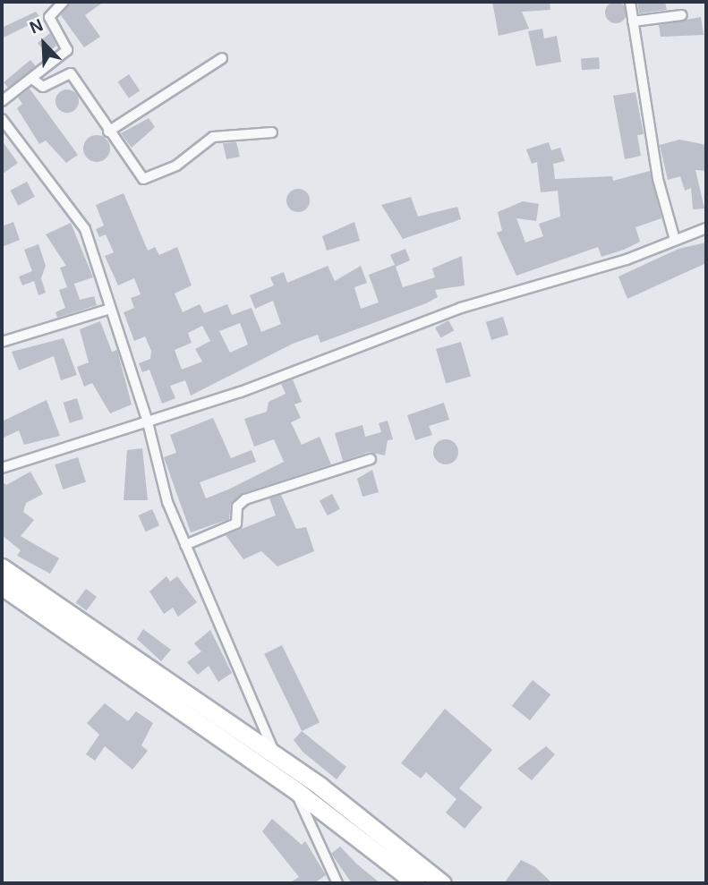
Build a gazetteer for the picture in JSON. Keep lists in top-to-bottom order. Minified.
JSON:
{"north":"top left"}
